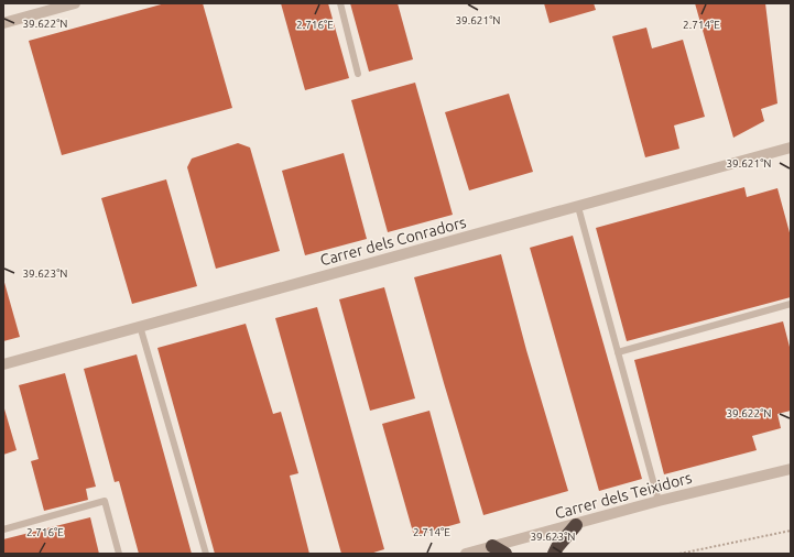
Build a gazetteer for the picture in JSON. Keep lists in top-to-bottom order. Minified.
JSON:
{"streets":{"street":["Carrer dels Conradors","Carrer dels Teixidors"]},"coordinates":["39.621°N","39.622°N","2.716°E","2.714°E","39.623°N"]}
